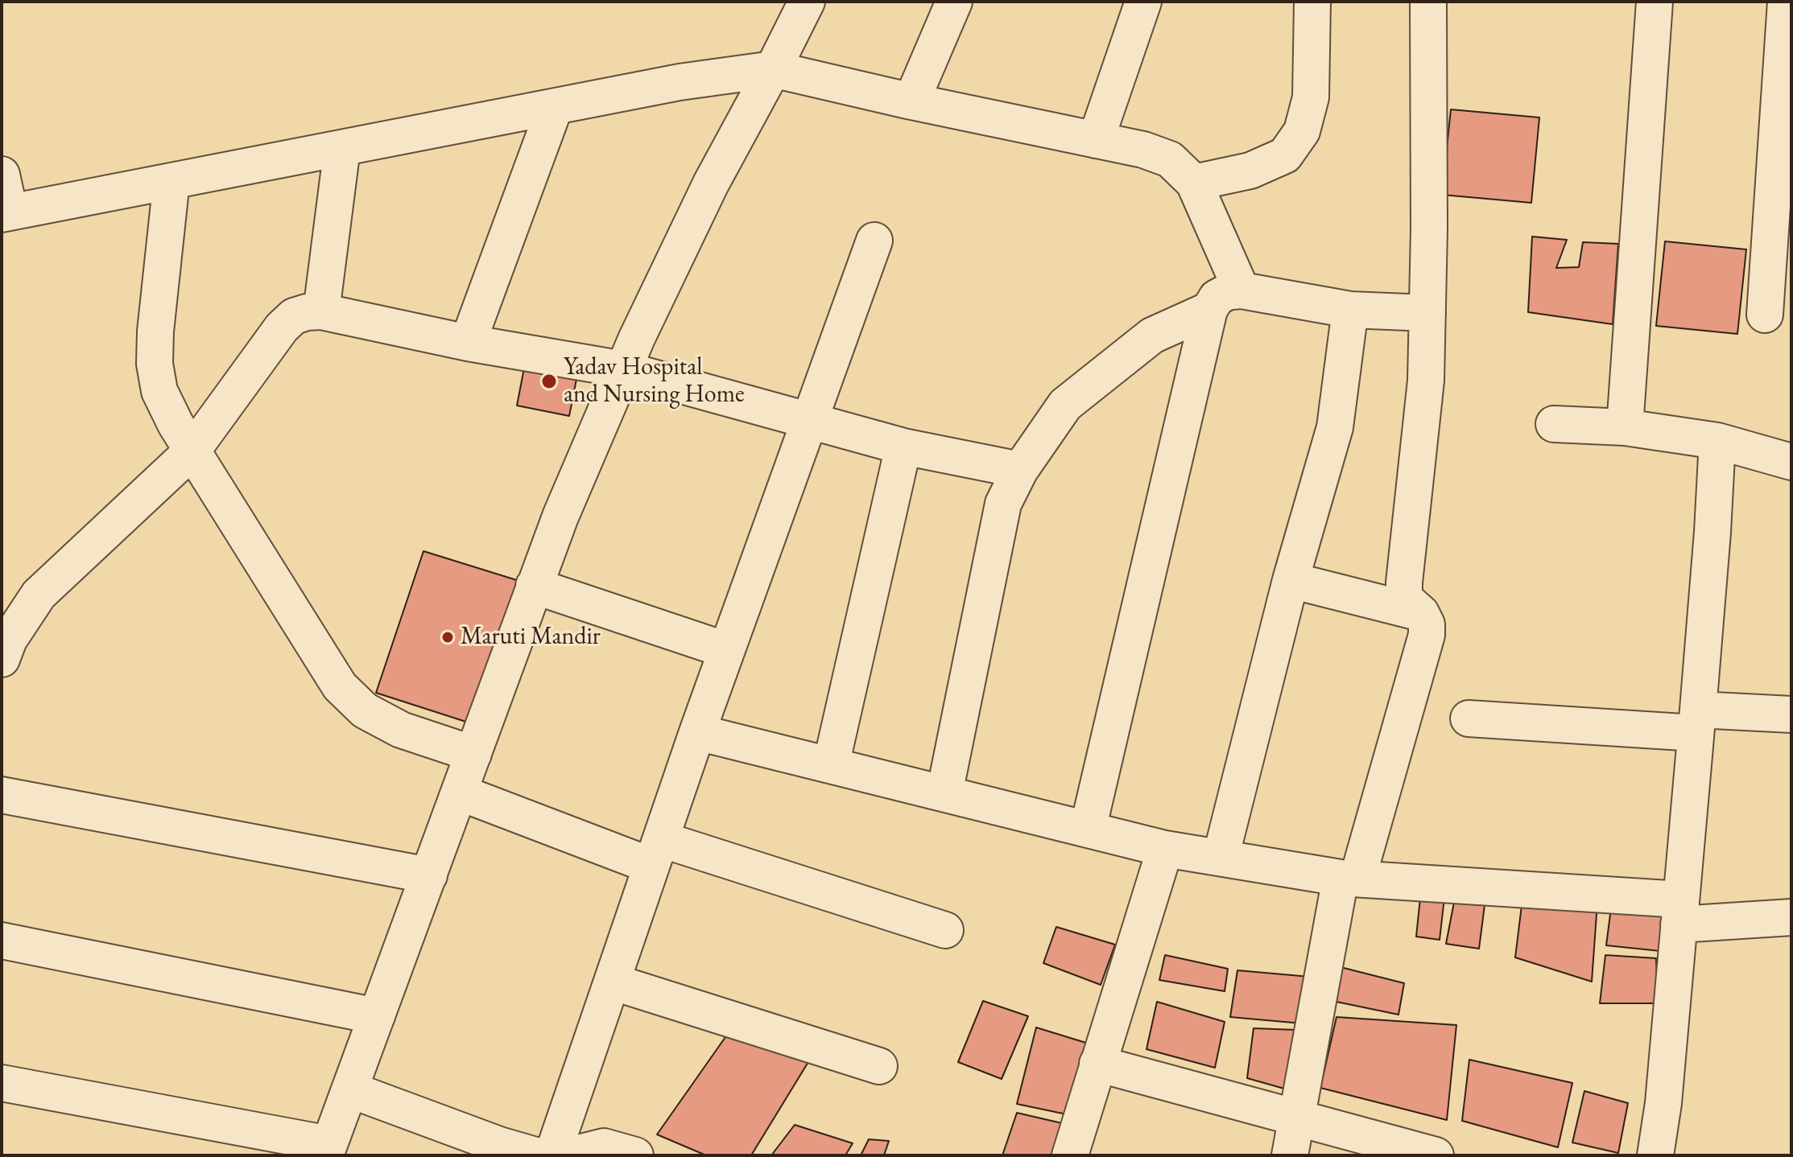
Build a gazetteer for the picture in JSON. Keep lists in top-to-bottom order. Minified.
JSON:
{"places":["Yadav Hospital and Nursing Home","Maruti Mandir"]}
